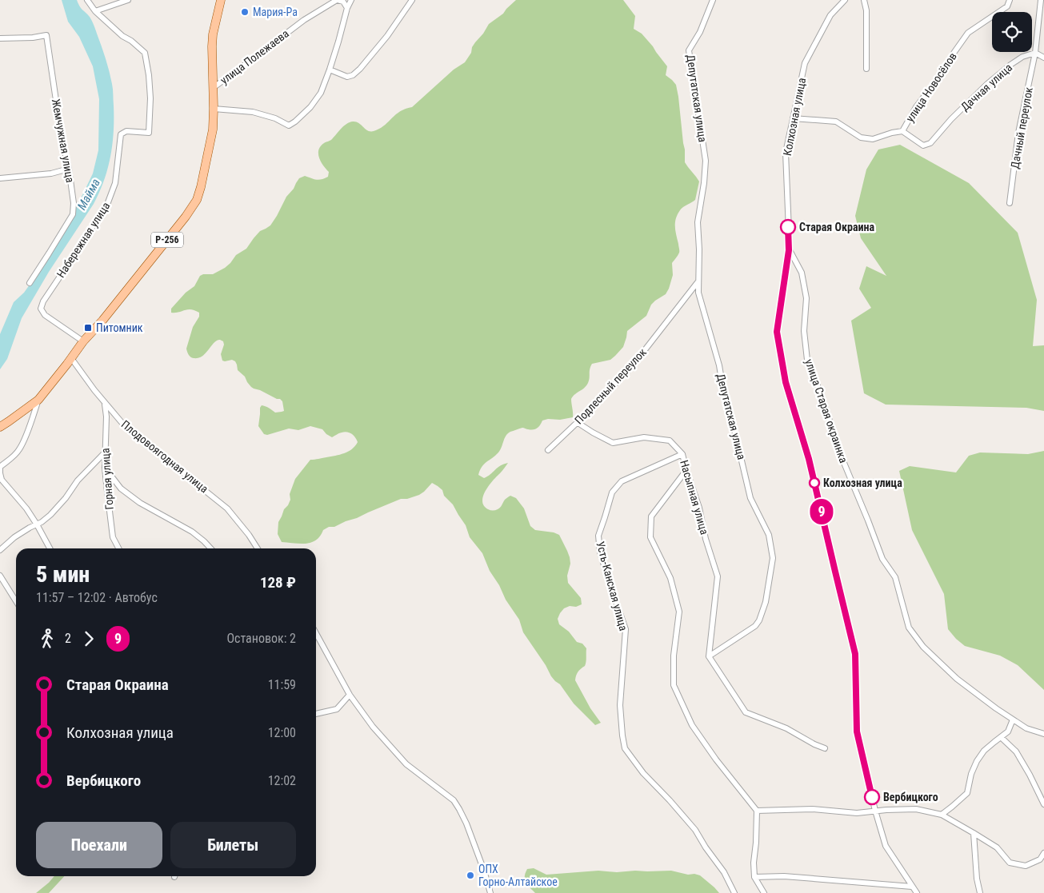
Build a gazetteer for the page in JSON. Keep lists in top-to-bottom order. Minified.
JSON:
{"streets":{"main road":["Р-256"],"street":["улица Полежаева","улица Новосёлов","Дачная улица","Депутатская улица","Колхозная улица","Дачный переулок","Жемчужная улица","Набережная улица","Подлесный переулок","улица Старая окраинка","Плодовоягодная улица","Горная улица","Насыпная улица","Усть-Канская улица"]},"crossings":[["улица Полежаева","Р-256"],["улица Новосёлов","Дачная улица"],["улица Новосёлов","Колхозная улица"],["Дачная улица","Дачный переулок"],["Депутатская улица","Подлесный переулок"],["Депутатская улица","Насыпная улица"],["Колхозная улица","улица Старая окраинка"],["Набережная улица","Р-256"],["Р-256","Плодовоягодная улица"],["Подлесный переулок","Насыпная улица"],["Плодовоягодная улица","Горная улица"],["Насыпная улица","Усть-Канская улица"]],"water":["Майма"],"places":{"other":["Мария-Ра","Старая Окраина","Колхозная улица","Вербицкого","ОПХ Горно-Алтайское"],"transit":["Питомник"]},"lines":["bus line 9"],"page":{"on_map":"9","heading":["5 мин","11:57 – 12:02 · Автобус","128 ₽"],"legs":["2","9","Остановок: 2"],"list":[{"name":"Старая Окраина","value":"11:59"},{"name":"Колхозная улица","value":"12:00"},{"name":"Вербицкого","value":"12:02"}],"buttons":["Поехали","Билеты"]}}
